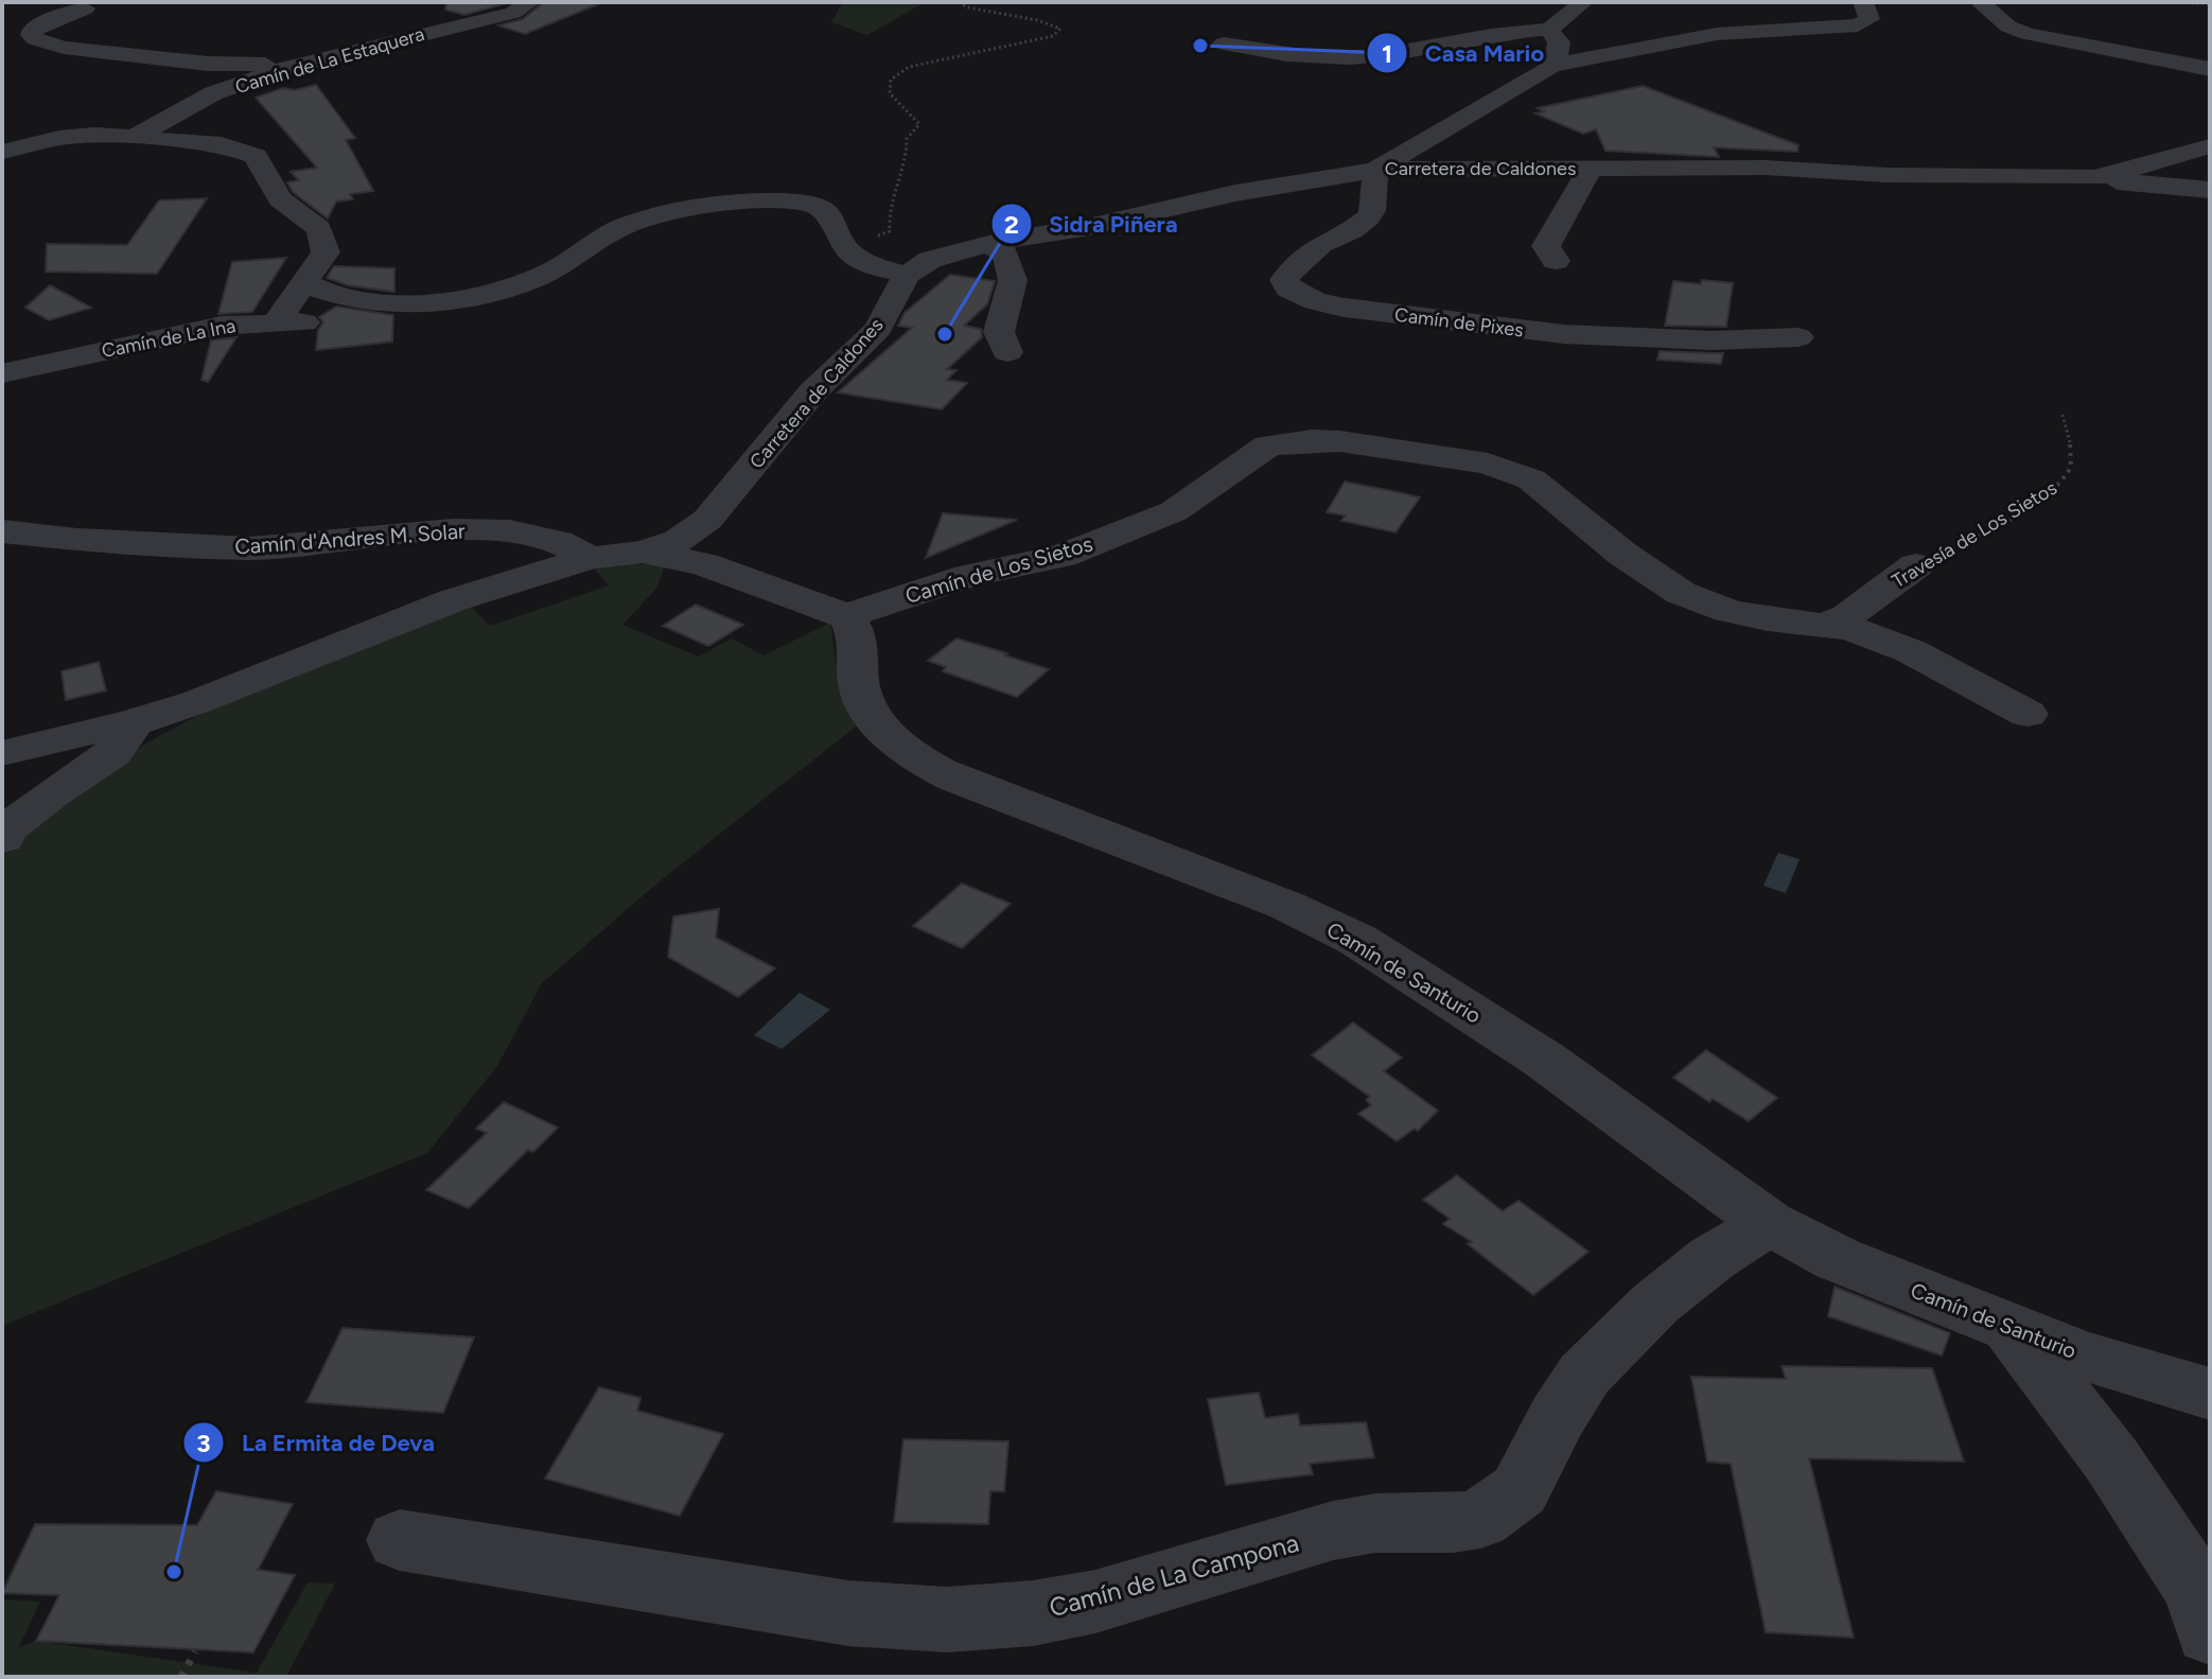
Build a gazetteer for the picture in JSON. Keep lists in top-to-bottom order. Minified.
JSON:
{"streets":{"street":["Camín de La Estaquera","Carretera de Caldones","Camín de Pixes","Camín de La Ina","Travesía de Los Sietos","Camín d'Andres M. Solar","Camín de Los Sietos","Camín de Santurio","Camín de La Campona"]},"crossings":[["Carretera de Caldones","Camín de Pixes"],["Carretera de Caldones","Camín d'Andres M. Solar"],["Travesía de Los Sietos","Camín de Los Sietos"],["Camín de Los Sietos","Camín de Santurio"],["Camín de Santurio","Camín de La Campona"]],"places":["Casa Mario","Sidra Piñera","La Ermita de Deva"]}
